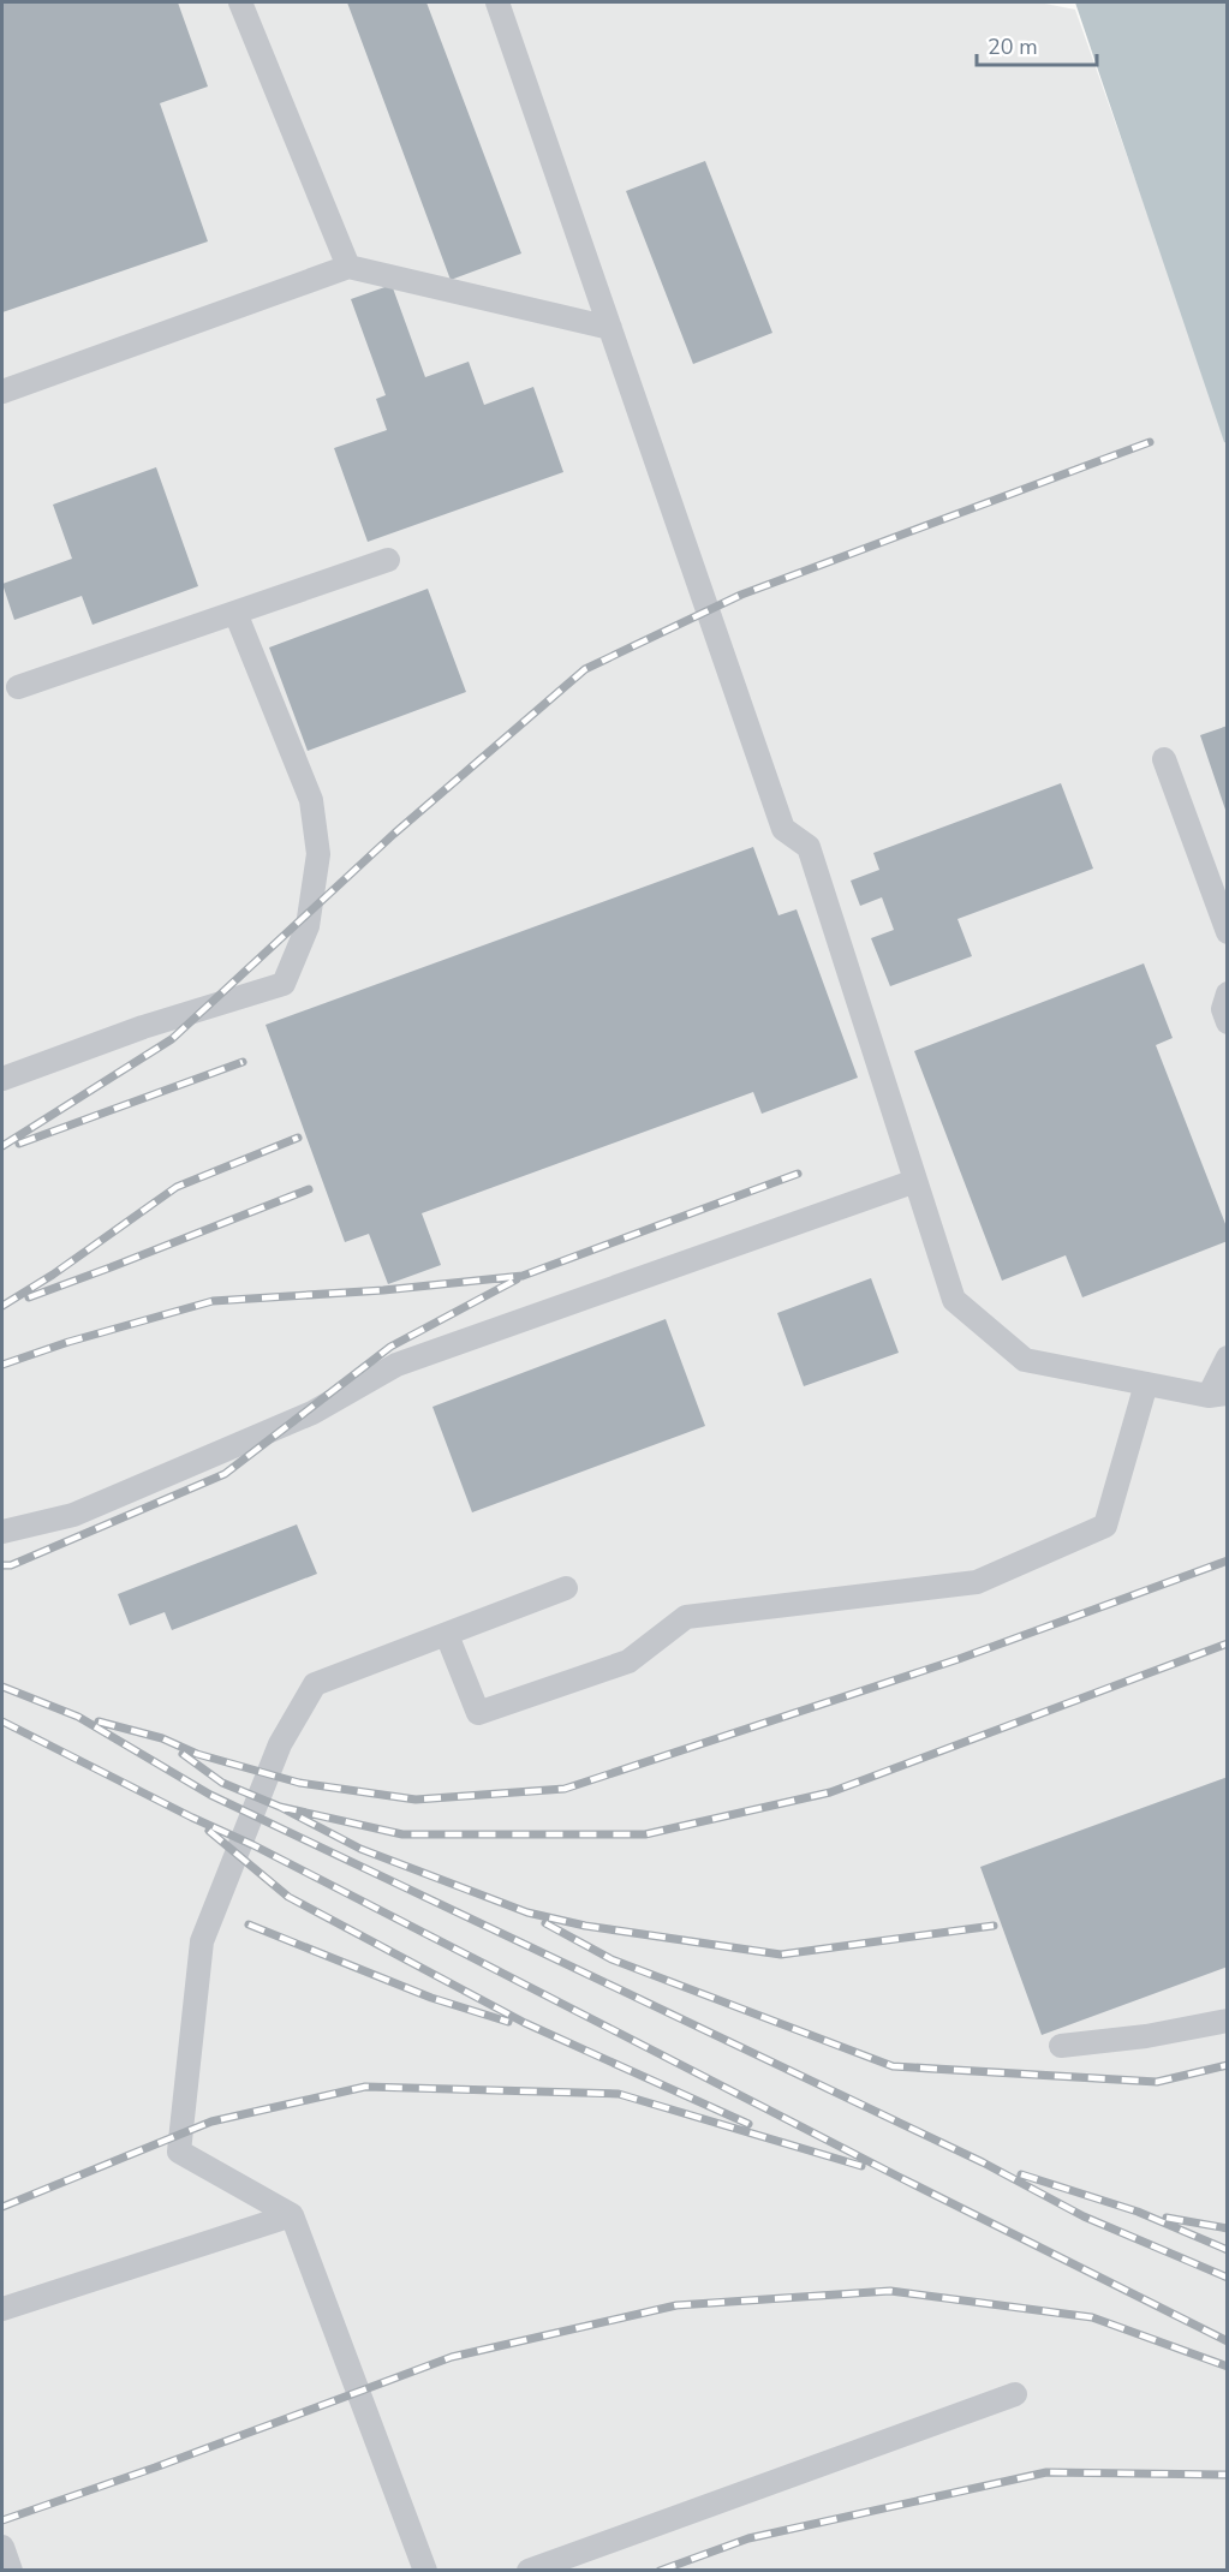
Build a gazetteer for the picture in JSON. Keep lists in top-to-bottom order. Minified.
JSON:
{"scale_bar":"20 m"}
